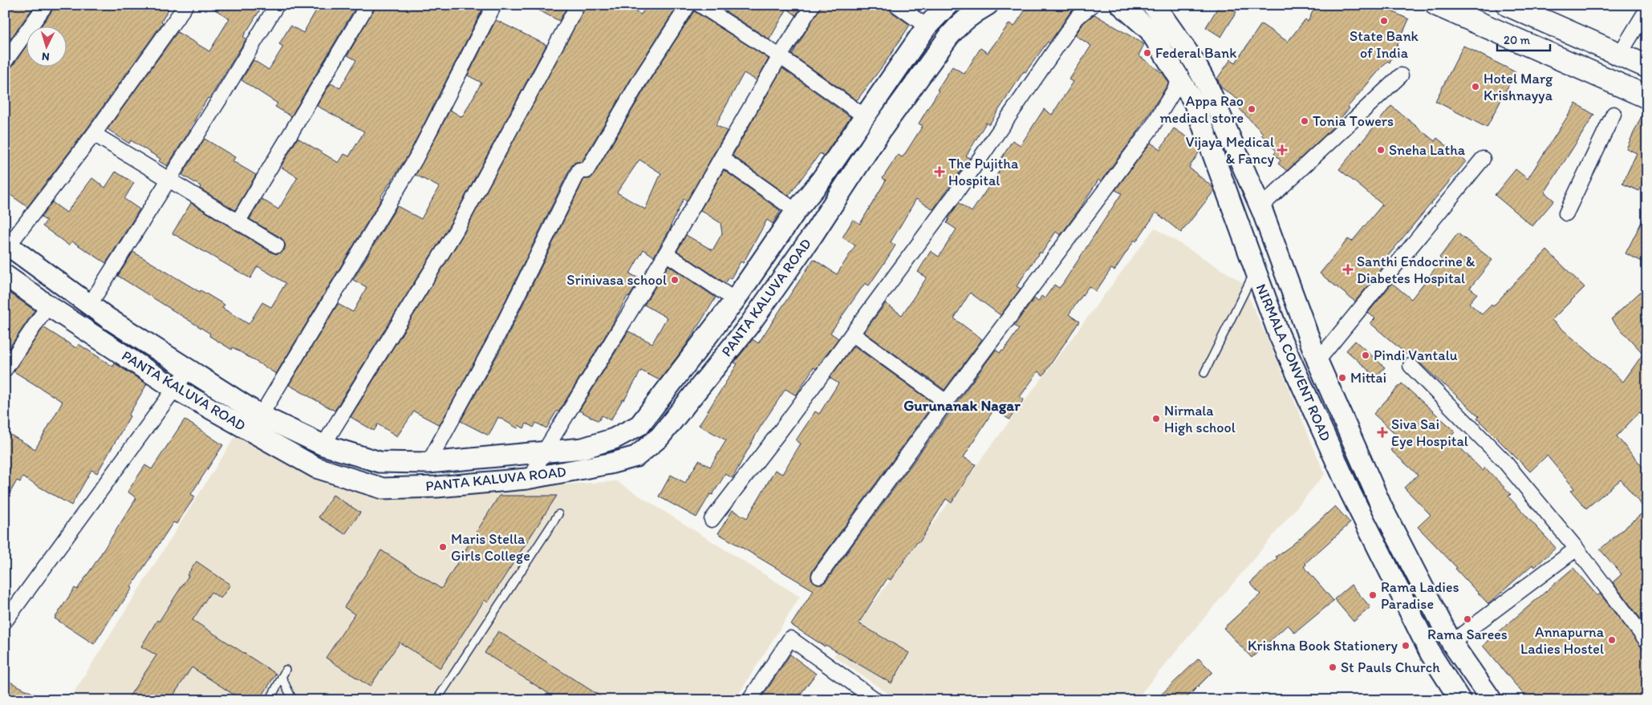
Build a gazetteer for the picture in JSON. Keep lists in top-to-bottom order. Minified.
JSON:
{"streets":{"street":["PANTA KALUVA ROAD","NIRMALA CONVENT ROAD"]},"districts":["Gurunanak Nagar"],"places":{"other":["State Bank of India","Federal Bank","Hotel Marg Krishnayya","Appa Rao mediacl store","Tonia Towers","Sneha Latha","Srinivasa school","Pindi Vantalu","Mittai","Nirmala High school","Maris Stella Girls College","Rama Ladies Paradise","Rama Sarees","Annapurna Ladies Hostel","Krishna Book Stationery","St Pauls Church"],"health":["Vijaya Medical & Fancy","The Pujitha Hospital","Santhi Endocrine & Diabetes Hospital","Siva Sai Eye Hospital"]},"scale_bar":"20 m","north":"bottom"}
